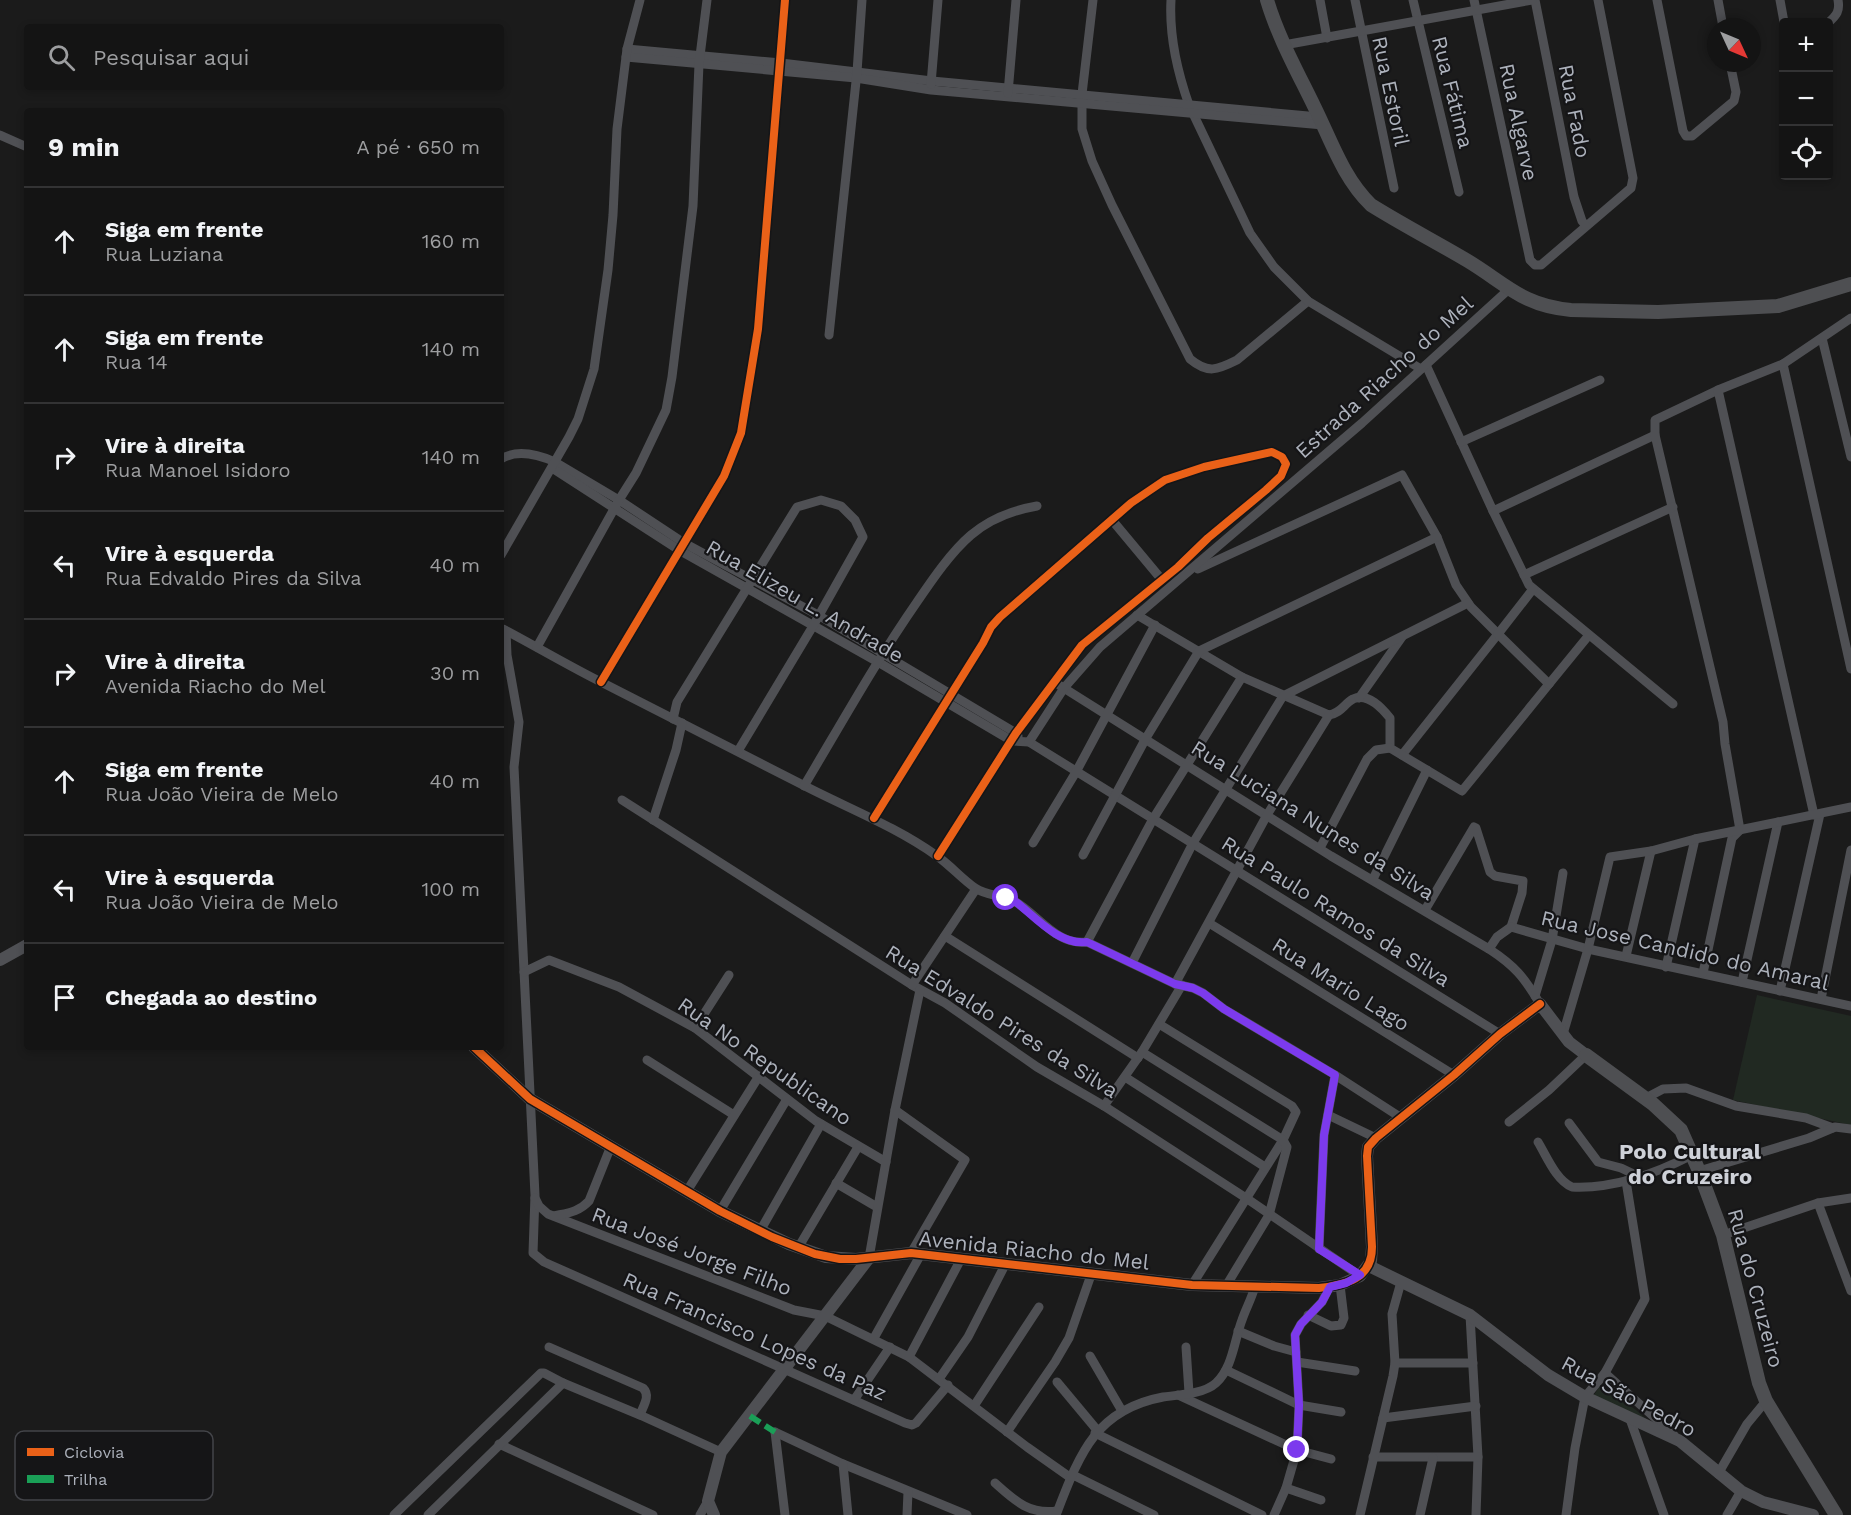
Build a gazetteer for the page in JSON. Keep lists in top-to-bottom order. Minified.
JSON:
{"streets":{"main road":["Rua do Cruzeiro"],"street":["Rua Estoril","Rua Fátima","Rua Fado","Rua Algarve","Estrada Riacho do Mel","Rua Elizeu L. Andrade","Rua Luciana Nunes da Silva","Rua Paulo Ramos da Silva","Rua Jose Candido do Amaral","Rua Mario Lago","Rua Edvaldo Pires da Silva","Rua No Republicano","Avenida Riacho do Mel","Rua José Jorge Filho","Rua Francisco Lopes da Paz","Rua São Pedro"]},"crossings":[["Rua Fado","Rua Algarve"],["Estrada Riacho do Mel","Rua Elizeu L. Andrade"],["Estrada Riacho do Mel","Rua Luciana Nunes da Silva"],["Estrada Riacho do Mel","Rua Paulo Ramos da Silva"],["Rua Elizeu L. Andrade","Rua Paulo Ramos da Silva"],["Rua Luciana Nunes da Silva","Rua do Cruzeiro"],["Rua Edvaldo Pires da Silva","Avenida Riacho do Mel"],["Rua Edvaldo Pires da Silva","Rua São Pedro"],["Avenida Riacho do Mel","Rua São Pedro"],["Rua José Jorge Filho","Rua Francisco Lopes da Paz"]],"districts":["Polo Cultural do Cruzeiro"],"legend":["Ciclovia","Trilha"],"north":"bottom right","page":{"map_buttons":["+","−"],"search":"Pesquisar aqui","heading":["9 min","A pé · 650 m"],"list":[["Siga em frente","Rua Luziana","160 m"],["Siga em frente","Rua 14","140 m"],["Vire à direita","Rua Manoel Isidoro","140 m"],["Vire à esquerda","Rua Edvaldo Pires da Silva","40 m"],["Vire à direita","Avenida Riacho do Mel","30 m"],["Siga em frente","Rua João Vieira de Melo","40 m"],["Vire à esquerda","Rua João Vieira de Melo","100 m"],"Chegada ao destino"]}}
